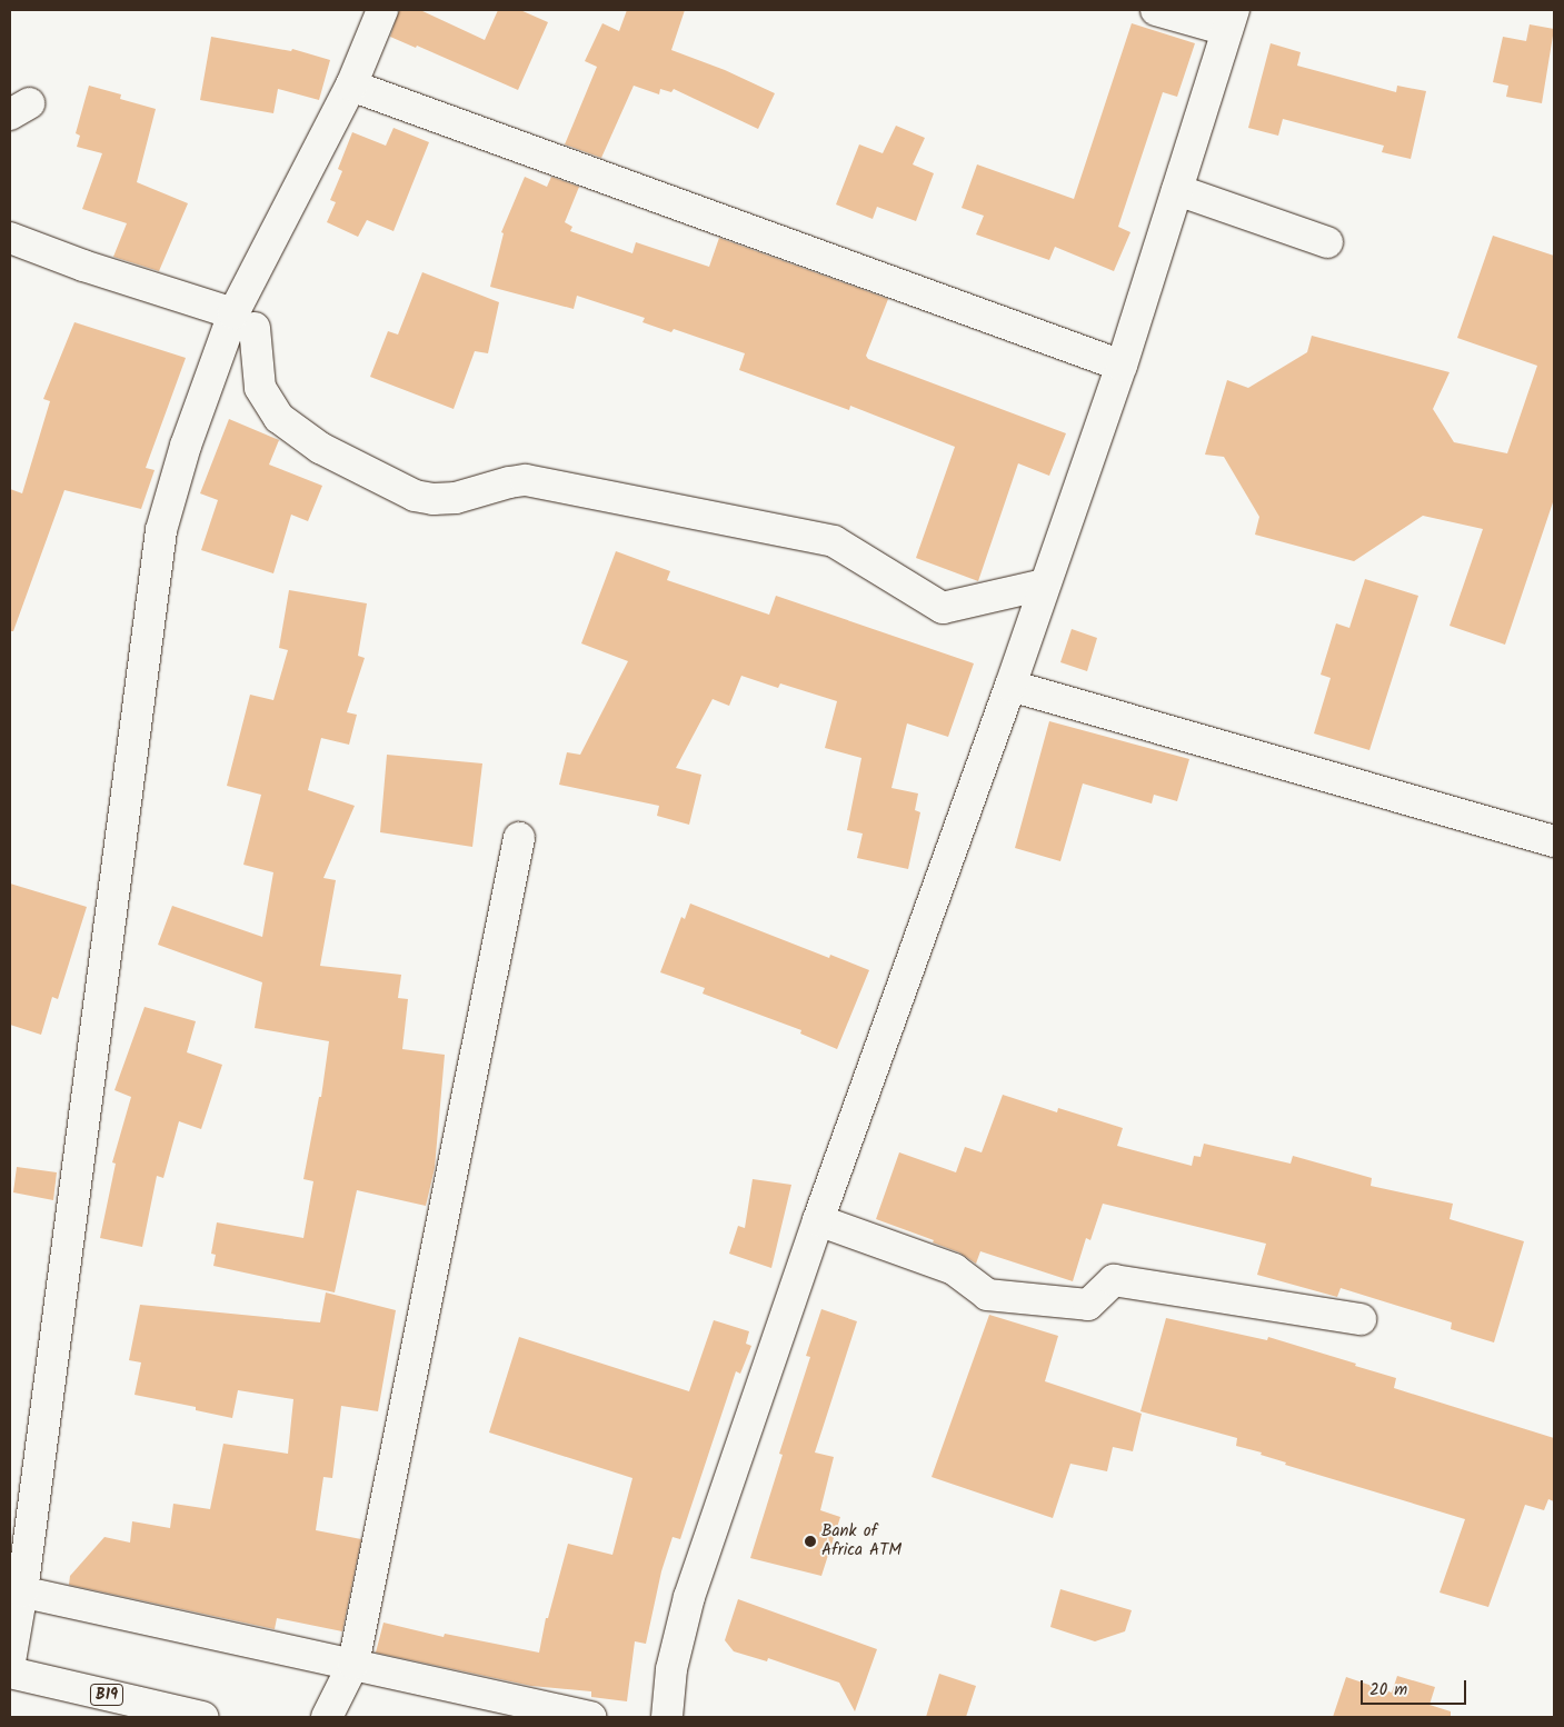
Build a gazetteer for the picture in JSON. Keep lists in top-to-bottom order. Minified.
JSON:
{"streets":{"main road":["B19"]},"places":["Bank of Africa ATM"],"scale_bar":"20 m"}
